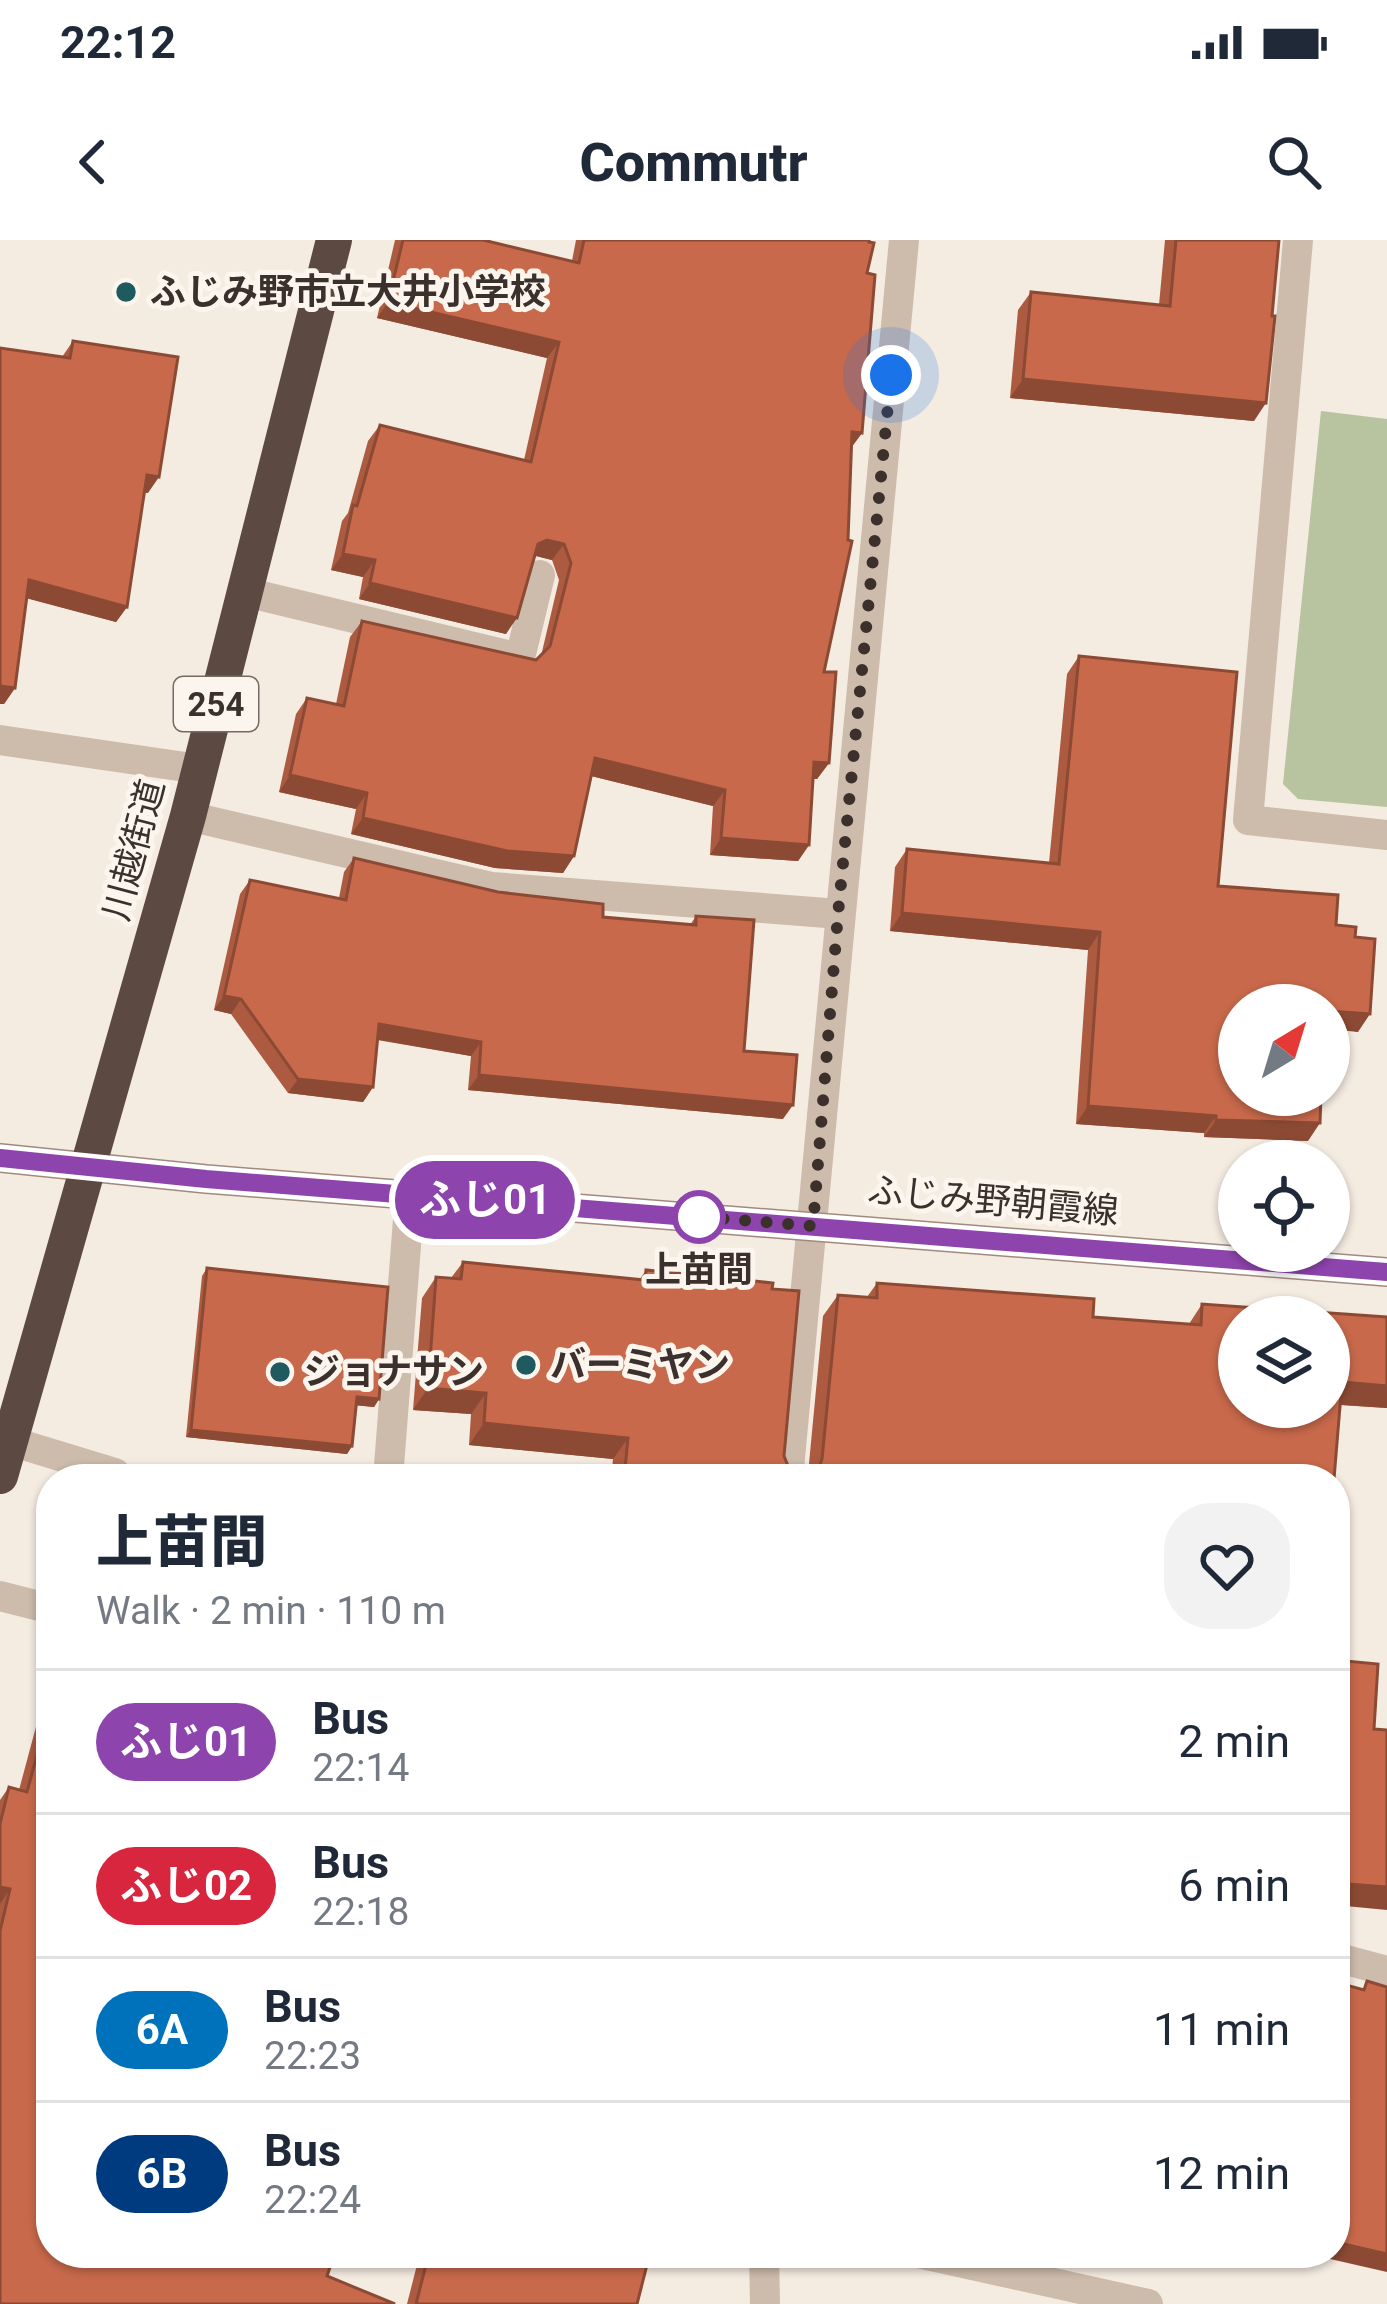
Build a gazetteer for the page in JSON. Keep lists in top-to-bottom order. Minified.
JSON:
{"streets":{"highway":["254","川越街道"],"main road":["ふじみ野朝霞線"]},"crossings":[["川越街道","ふじみ野朝霞線"]],"places":["ふじみ野市立大井小学校","上苗間","バーミヤン","ジョナサン"],"lines":["bus line ふじ01"],"north":"top right","page":{"status":"22:12","header":"Commutr","on_map":"ふじ01","heading":["上苗間","Walk · 2 min · 110 m"],"list":[{"mark":"ふじ01","name":"Bus","note":"22:14","value":"2 min"},{"mark":"ふじ02","name":"Bus","note":"22:18","value":"6 min"},{"mark":"6A","name":"Bus","note":"22:23","value":"11 min"},{"mark":"6B","name":"Bus","note":"22:24","value":"12 min"}]}}
